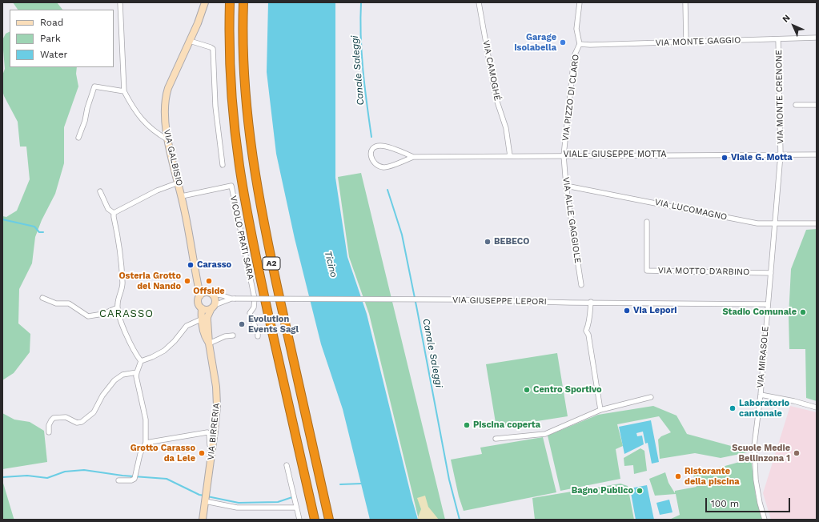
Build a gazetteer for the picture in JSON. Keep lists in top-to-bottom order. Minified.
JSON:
{"streets":{"highway":["A2"],"street":["VIA MONTE GAGGIO","VIA CAMOGHÉ","VIA MONTE CRENONE","VIA PIZZO DI CLARO","VIALE GIUSEPPE MOTTA","VIA GALBISIO","VIA LUCOMAGNO","VIA ALLE GAGGIOLE","VICOLO PRATI SARA","VIA MOTTO D'ARBINO","VIA GIUSEPPE LEPORI","VIA MIRASOLE","VIA BIRRERIA"]},"crossings":[["VIA MONTE GAGGIO","VIA MONTE CRENONE"],["VIA MONTE GAGGIO","VIA PIZZO DI CLARO"],["VIA CAMOGHÉ","VIALE GIUSEPPE MOTTA"],["VIA MONTE CRENONE","VIALE GIUSEPPE MOTTA"],["VIA MONTE CRENONE","VIA MIRASOLE"],["VIA PIZZO DI CLARO","VIALE GIUSEPPE MOTTA"],["VIA PIZZO DI CLARO","VIA ALLE GAGGIOLE"],["VIALE GIUSEPPE MOTTA","VIA ALLE GAGGIOLE"],["VIALE GIUSEPPE MOTTA","VIA MIRASOLE"],["VIA GALBISIO","VICOLO PRATI SARA"],["VIA GALBISIO","VIA GIUSEPPE LEPORI"],["VIA GALBISIO","VIA BIRRERIA"],["VIA LUCOMAGNO","VIA ALLE GAGGIOLE"],["VIA LUCOMAGNO","VIA MIRASOLE"],["VIA MOTTO D'ARBINO","VIA MIRASOLE"],["VIA GIUSEPPE LEPORI","VIA MIRASOLE"],["VIA GIUSEPPE LEPORI","VIA BIRRERIA"]],"districts":["CARASSO"],"water":["Canale Saleggi","Ticino"],"places":["Garage Isolabella","Viale G. Motta","BEBECO","Carasso","Osteria Grotto del Nando","Offside","Via Lepori","Stadio Comunale","Evolution Events Sagl","Centro Sportivo","Laboratorio cantonale","Piscina coperta","Grotto Carasso da Lele","Scuole Medie Bellinzona 1","Ristorante della piscina","Bagno Publico"],"legend":["Road","Park","Water"],"scale_bar":"100 m","north":"top left"}
